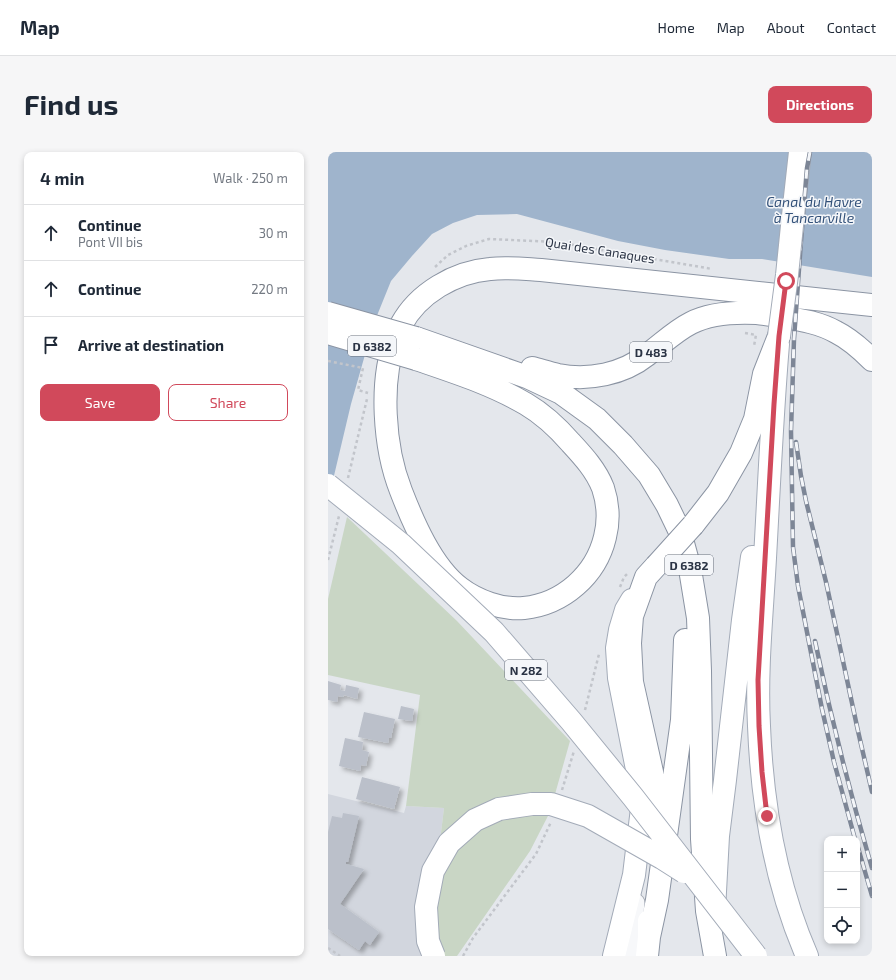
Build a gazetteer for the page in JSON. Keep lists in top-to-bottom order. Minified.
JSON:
{"streets":{"main road":["D 6382","D 483","N 282"],"path":["Quai des Canaques"]},"crossings":[["D 6382","D 483"]],"water":["Canal du Havre à Tancarville"],"page":{"header":"Map","nav":["Home","Map","About","Contact"],"buttons":["Directions",["Save","Share"]],"title":"Find us","heading":["4 min","Walk · 250 m"],"list":[["Continue","Pont VII bis","30 m"],["Continue","220 m"],"Arrive at destination"],"map_buttons":["+","−"]}}
